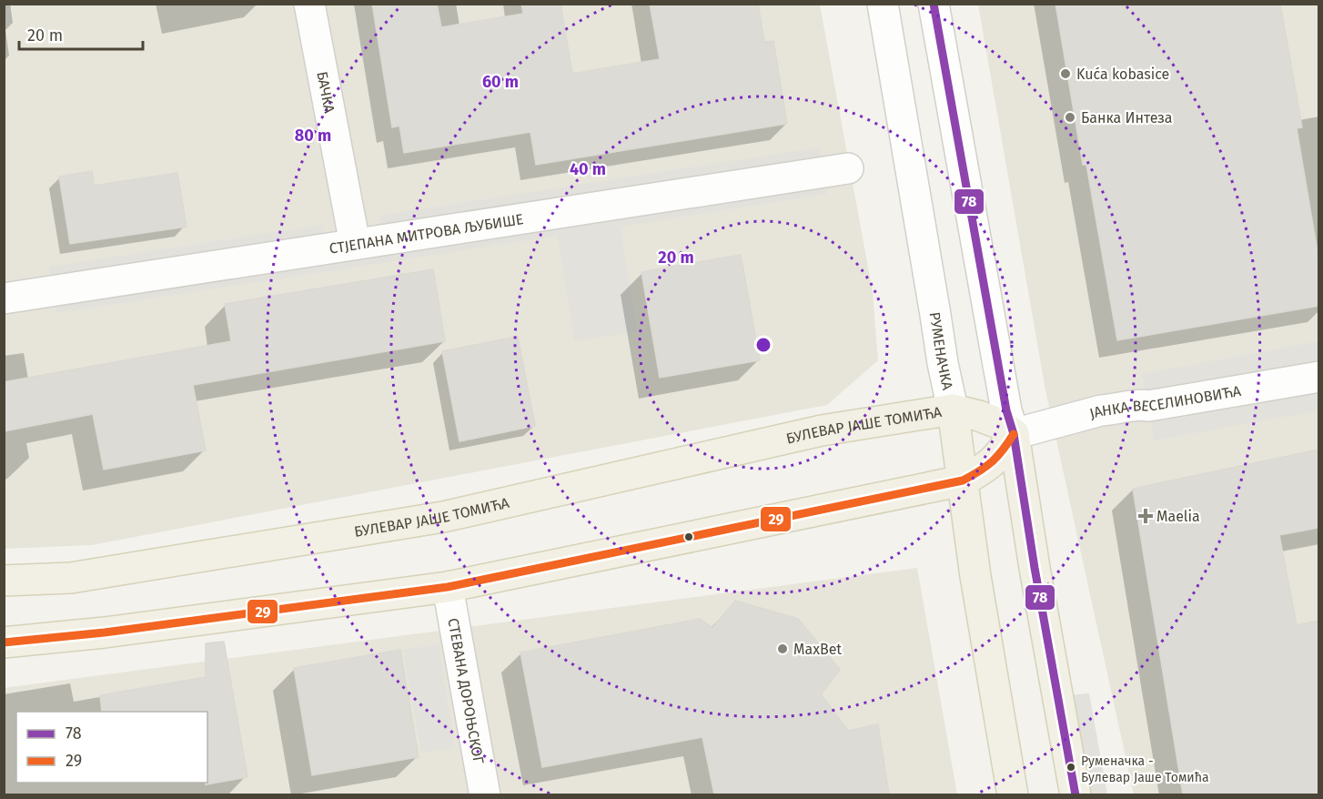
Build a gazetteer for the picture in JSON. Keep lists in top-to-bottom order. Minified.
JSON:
{"streets":{"main road":["РУМЕНАЧКА","БУЛЕВАР ЈАШЕ ТОМИЋА"],"street":["БАЧКА","СТЈЕПАНА МИТРОВА ЉУБИШЕ","ЈАНКА ВЕСЕЛИНОВИЋА","СТЕВАНА ДОРОЊСКОГ"]},"crossings":[["БАЧКА","СТЈЕПАНА МИТРОВА ЉУБИШЕ"],["РУМЕНАЧКА","БУЛЕВАР ЈАШЕ ТОМИЋА"],["ЈАНКА ВЕСЕЛИНОВИЋА","БУЛЕВАР ЈАШЕ ТОМИЋА"]],"places":{"other":["Kuća kobasice","Банка Интеза","MaxBet","Руменачка - Булевар Јаше Томића"],"health":["Maelia"]},"lines":["transit line 78","transit line 29"],"legend":["78","29"],"scale_bar":"20 m","rings":["60 m","80 m","40 m","20 m"]}
